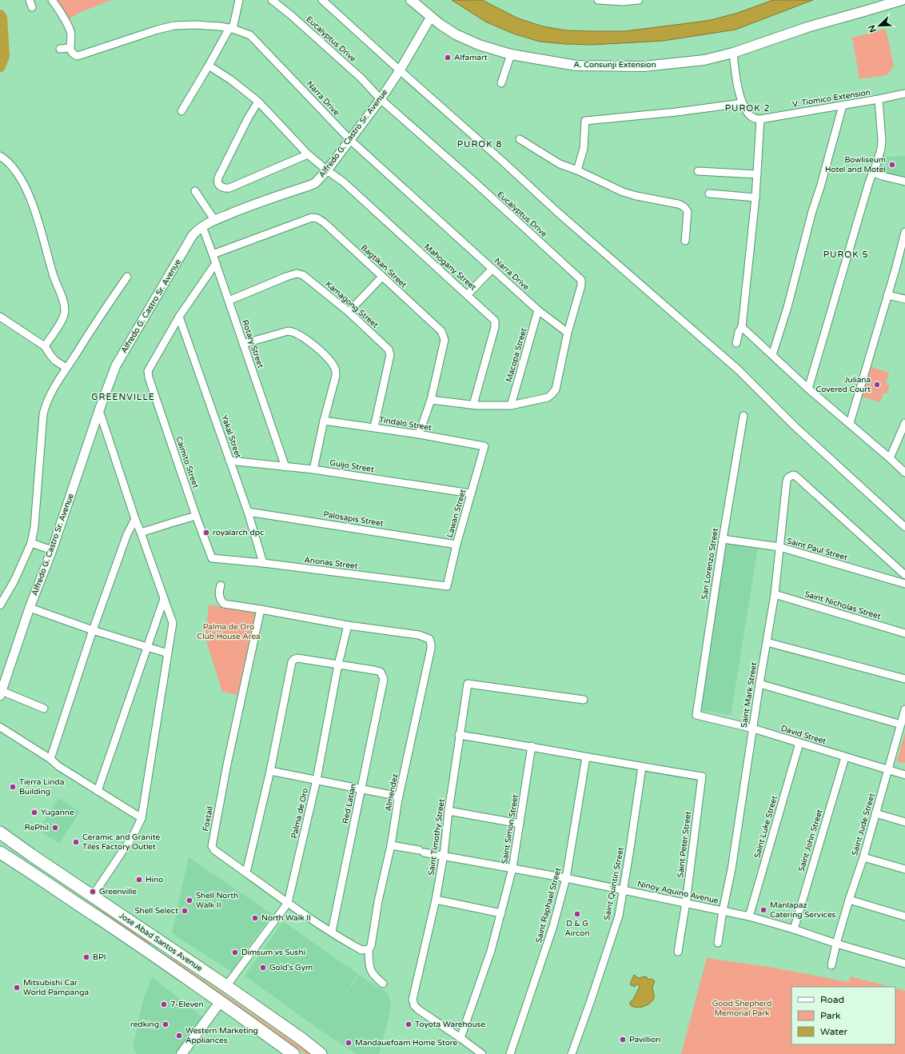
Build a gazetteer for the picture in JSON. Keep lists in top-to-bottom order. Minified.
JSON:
{"streets":{"highway":["Jose Abad Santos Avenue"],"main road":["A. Consunji Extension"],"street":["Eucalyptus Drive","Narra Drive","V. Tiomico Extension","Alfredo G. Castro Sr. Avenue","Bagtikan Street","Mahogany Street","Kamagong Street","Rotary Street","Macopa Street","Tindalo Street","Yakal Street","Caimito Street","Guijo Street","Lawan Street","Palosapis Street","Saint Paul Street","Anonas Street","San Lorenzo Street","Saint Nicholas Street","Saint Mark Street","David Street","Almendez","Red Latian","Palma de Oro","Foxtail","Saint Jude Street","Saint Luke Street","Saint Simon Street","Saint Timothy Street","Saint John Street","Saint Peter Street","Saint Quintin Street","Ninoy Aquino Avenue","Saint Raphael Street"]},"crossings":[["Eucalyptus Drive","Narra Drive"],["Eucalyptus Drive","Alfredo G. Castro Sr. Avenue"],["Eucalyptus Drive","Bagtikan Street"],["Eucalyptus Drive","Mahogany Street"],["Eucalyptus Drive","Macopa Street"],["A. Consunji Extension","Alfredo G. Castro Sr. Avenue"],["Narra Drive","Alfredo G. Castro Sr. Avenue"],["Narra Drive","Macopa Street"],["Alfredo G. Castro Sr. Avenue","Mahogany Street"],["Alfredo G. Castro Sr. Avenue","Rotary Street"],["Bagtikan Street","Rotary Street"],["Bagtikan Street","Tindalo Street"],["Kamagong Street","Rotary Street"],["Kamagong Street","Tindalo Street"],["Rotary Street","Guijo Street"],["Tindalo Street","Lawan Street"],["Yakal Street","Caimito Street"],["Yakal Street","Guijo Street"],["Yakal Street","Palosapis Street"],["Yakal Street","Anonas Street"],["Caimito Street","Anonas Street"],["Guijo Street","Lawan Street"],["Lawan Street","Palosapis Street"],["Lawan Street","Anonas Street"],["Saint Paul Street","San Lorenzo Street"],["Saint Paul Street","Saint Mark Street"],["San Lorenzo Street","David Street"],["Saint Nicholas Street","Saint Mark Street"],["Saint Mark Street","David Street"],["Saint Mark Street","Ninoy Aquino Avenue"],["David Street","Saint Jude Street"],["David Street","Saint Luke Street"],["David Street","Saint John Street"],["Almendez","Palma de Oro"],["Almendez","Foxtail"],["Almendez","Ninoy Aquino Avenue"],["Red Latian","Palma de Oro"],["Red Latian","Foxtail"],["Palma de Oro","Foxtail"],["Palma de Oro","Jose Abad Santos Avenue"],["Saint Jude Street","Ninoy Aquino Avenue"],["Saint Luke Street","Ninoy Aquino Avenue"],["Saint Simon Street","Saint Timothy Street"],["Saint Simon Street","Ninoy Aquino Avenue"],["Saint Timothy Street","Ninoy Aquino Avenue"],["Saint John Street","Ninoy Aquino Avenue"],["Saint Peter Street","Saint Quintin Street"],["Saint Peter Street","Ninoy Aquino Avenue"],["Saint Quintin Street","Ninoy Aquino Avenue"],["Ninoy Aquino Avenue","Saint Raphael Street"]],"districts":["PUROK 2","PUROK 8","PUROK 5","GREENVILLE"],"parks":["Palma de Oro Club House Area","Good Shepherd Memorial Park"],"places":["Alfamart","Bowliseum Hotel and Motel","Juliana Covered Court","royalarch dpc","Tierra Linda Building","Yuganne","RePhil","Ceramic and Granite Tiles Factory Outlet","Hino","Greenville","Shell North Walk II","Manlapaz Catering Services","Shell Select","D & G Aircon","North Walk II","Dimsum vs Sushi","BPI","Gold's Gym","Mitsubishi Car World Pampanga","7-Eleven","redking","Toyota Warehouse","Western Marketing Appliances","Pavillion","Mandauefoam Home Store"],"legend":["Road","Park","Water"],"north":"bottom left"}
